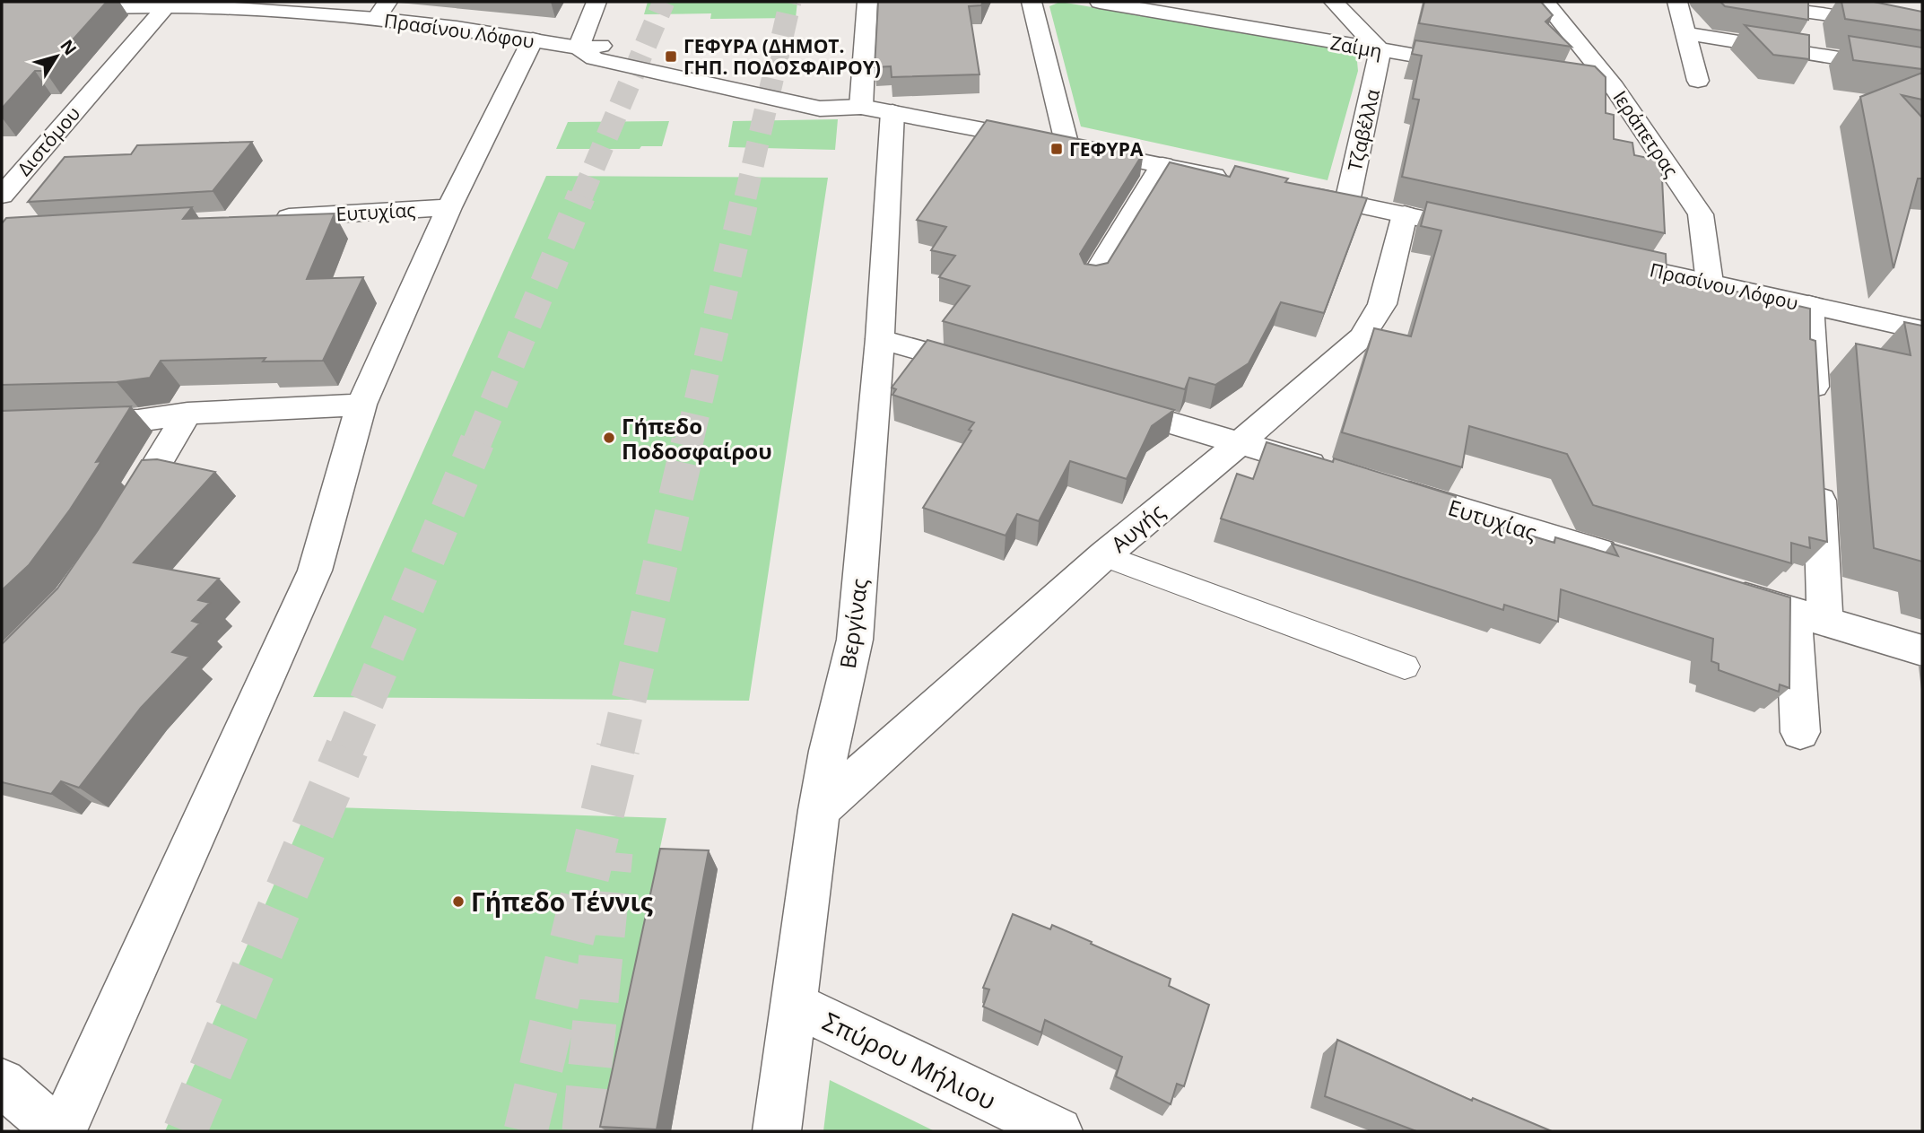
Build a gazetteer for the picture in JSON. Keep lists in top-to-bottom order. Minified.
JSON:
{"streets":{"street":["Πρασίνου Λόφου","Ζαίμη","Τζαβέλλα","Ιεράπετρας","Διστόμου","Ευτυχίας","Αυγής","Βεργίνας","Σπύρου Μήλιου"]},"crossings":[["Πρασίνου Λόφου","Ιεράπετρας"],["Πρασίνου Λόφου","Διστόμου"],["Πρασίνου Λόφου","Βεργίνας"],["Ζαίμη","Τζαβέλλα"],["Αυγής","Βεργίνας"],["Βεργίνας","Σπύρου Μήλιου"]],"places":{"transit":["ΓΕΦΥΡΑ (ΔΗΜΟΤ. ΓΗΠ. ΠΟΔΟΣΦΑΙΡΟΥ)","ΓΕΦΥΡΑ"],"other":["Γήπεδο Ποδοσφαίρου","Γήπεδο Τέννις"]},"north":"top right"}
